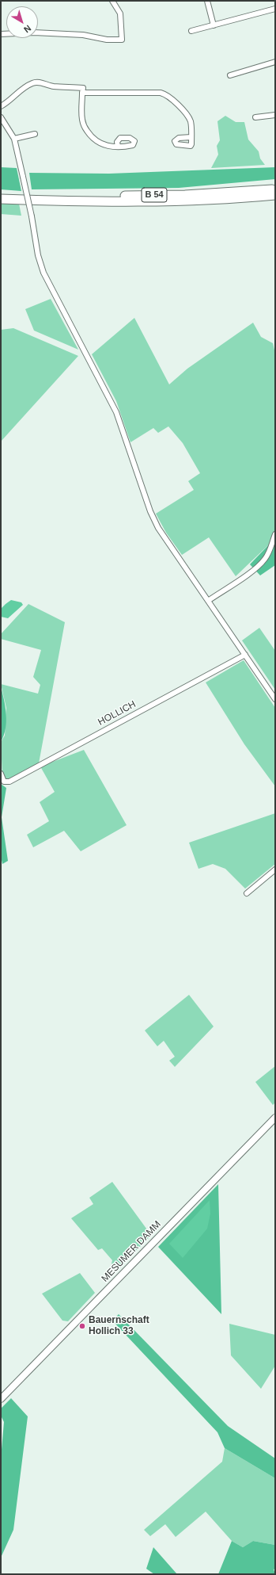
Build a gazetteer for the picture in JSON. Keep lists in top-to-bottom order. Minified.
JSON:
{"streets":{"highway":["B 54"],"main road":["MESUMER DAMM"],"street":["HOLLICH"]},"places":["Bauernschaft Hollich 33"],"north":"bottom right"}
